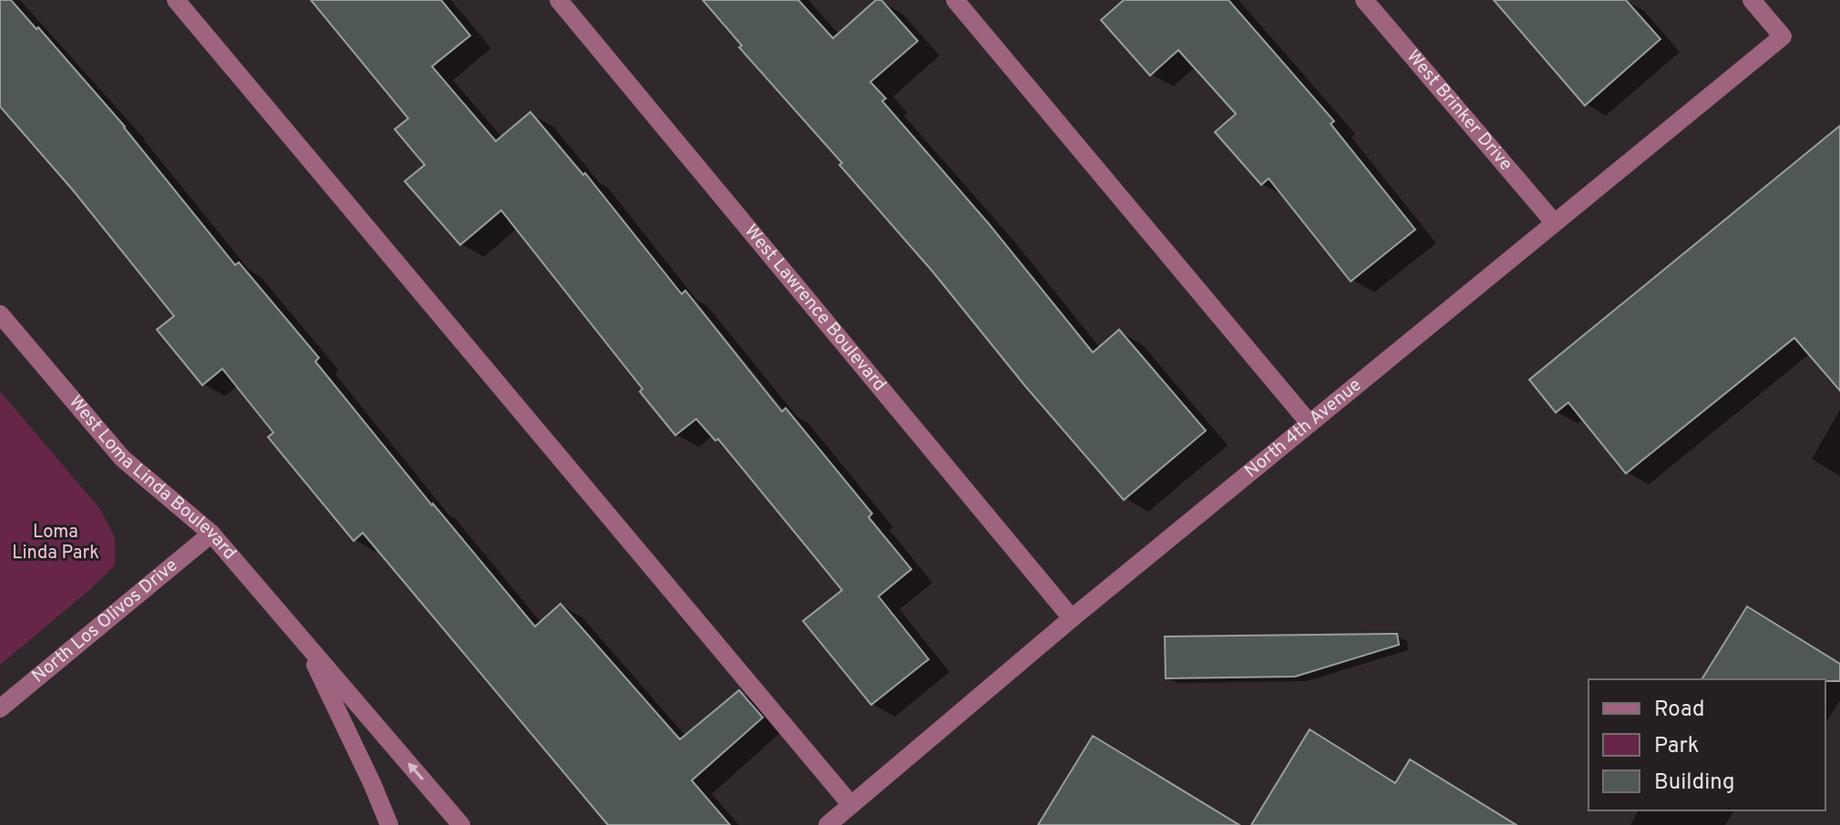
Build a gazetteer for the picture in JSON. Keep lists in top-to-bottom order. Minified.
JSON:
{"streets":{"street":["West Brinker Drive","West Lawrence Boulevard","North 4th Avenue","West Loma Linda Boulevard","North Los Olivos Drive"]},"crossings":[["West Brinker Drive","North 4th Avenue"],["West Lawrence Boulevard","North 4th Avenue"],["West Loma Linda Boulevard","North Los Olivos Drive"]],"parks":["Loma Linda Park"],"legend":["Road","Park","Building"]}
